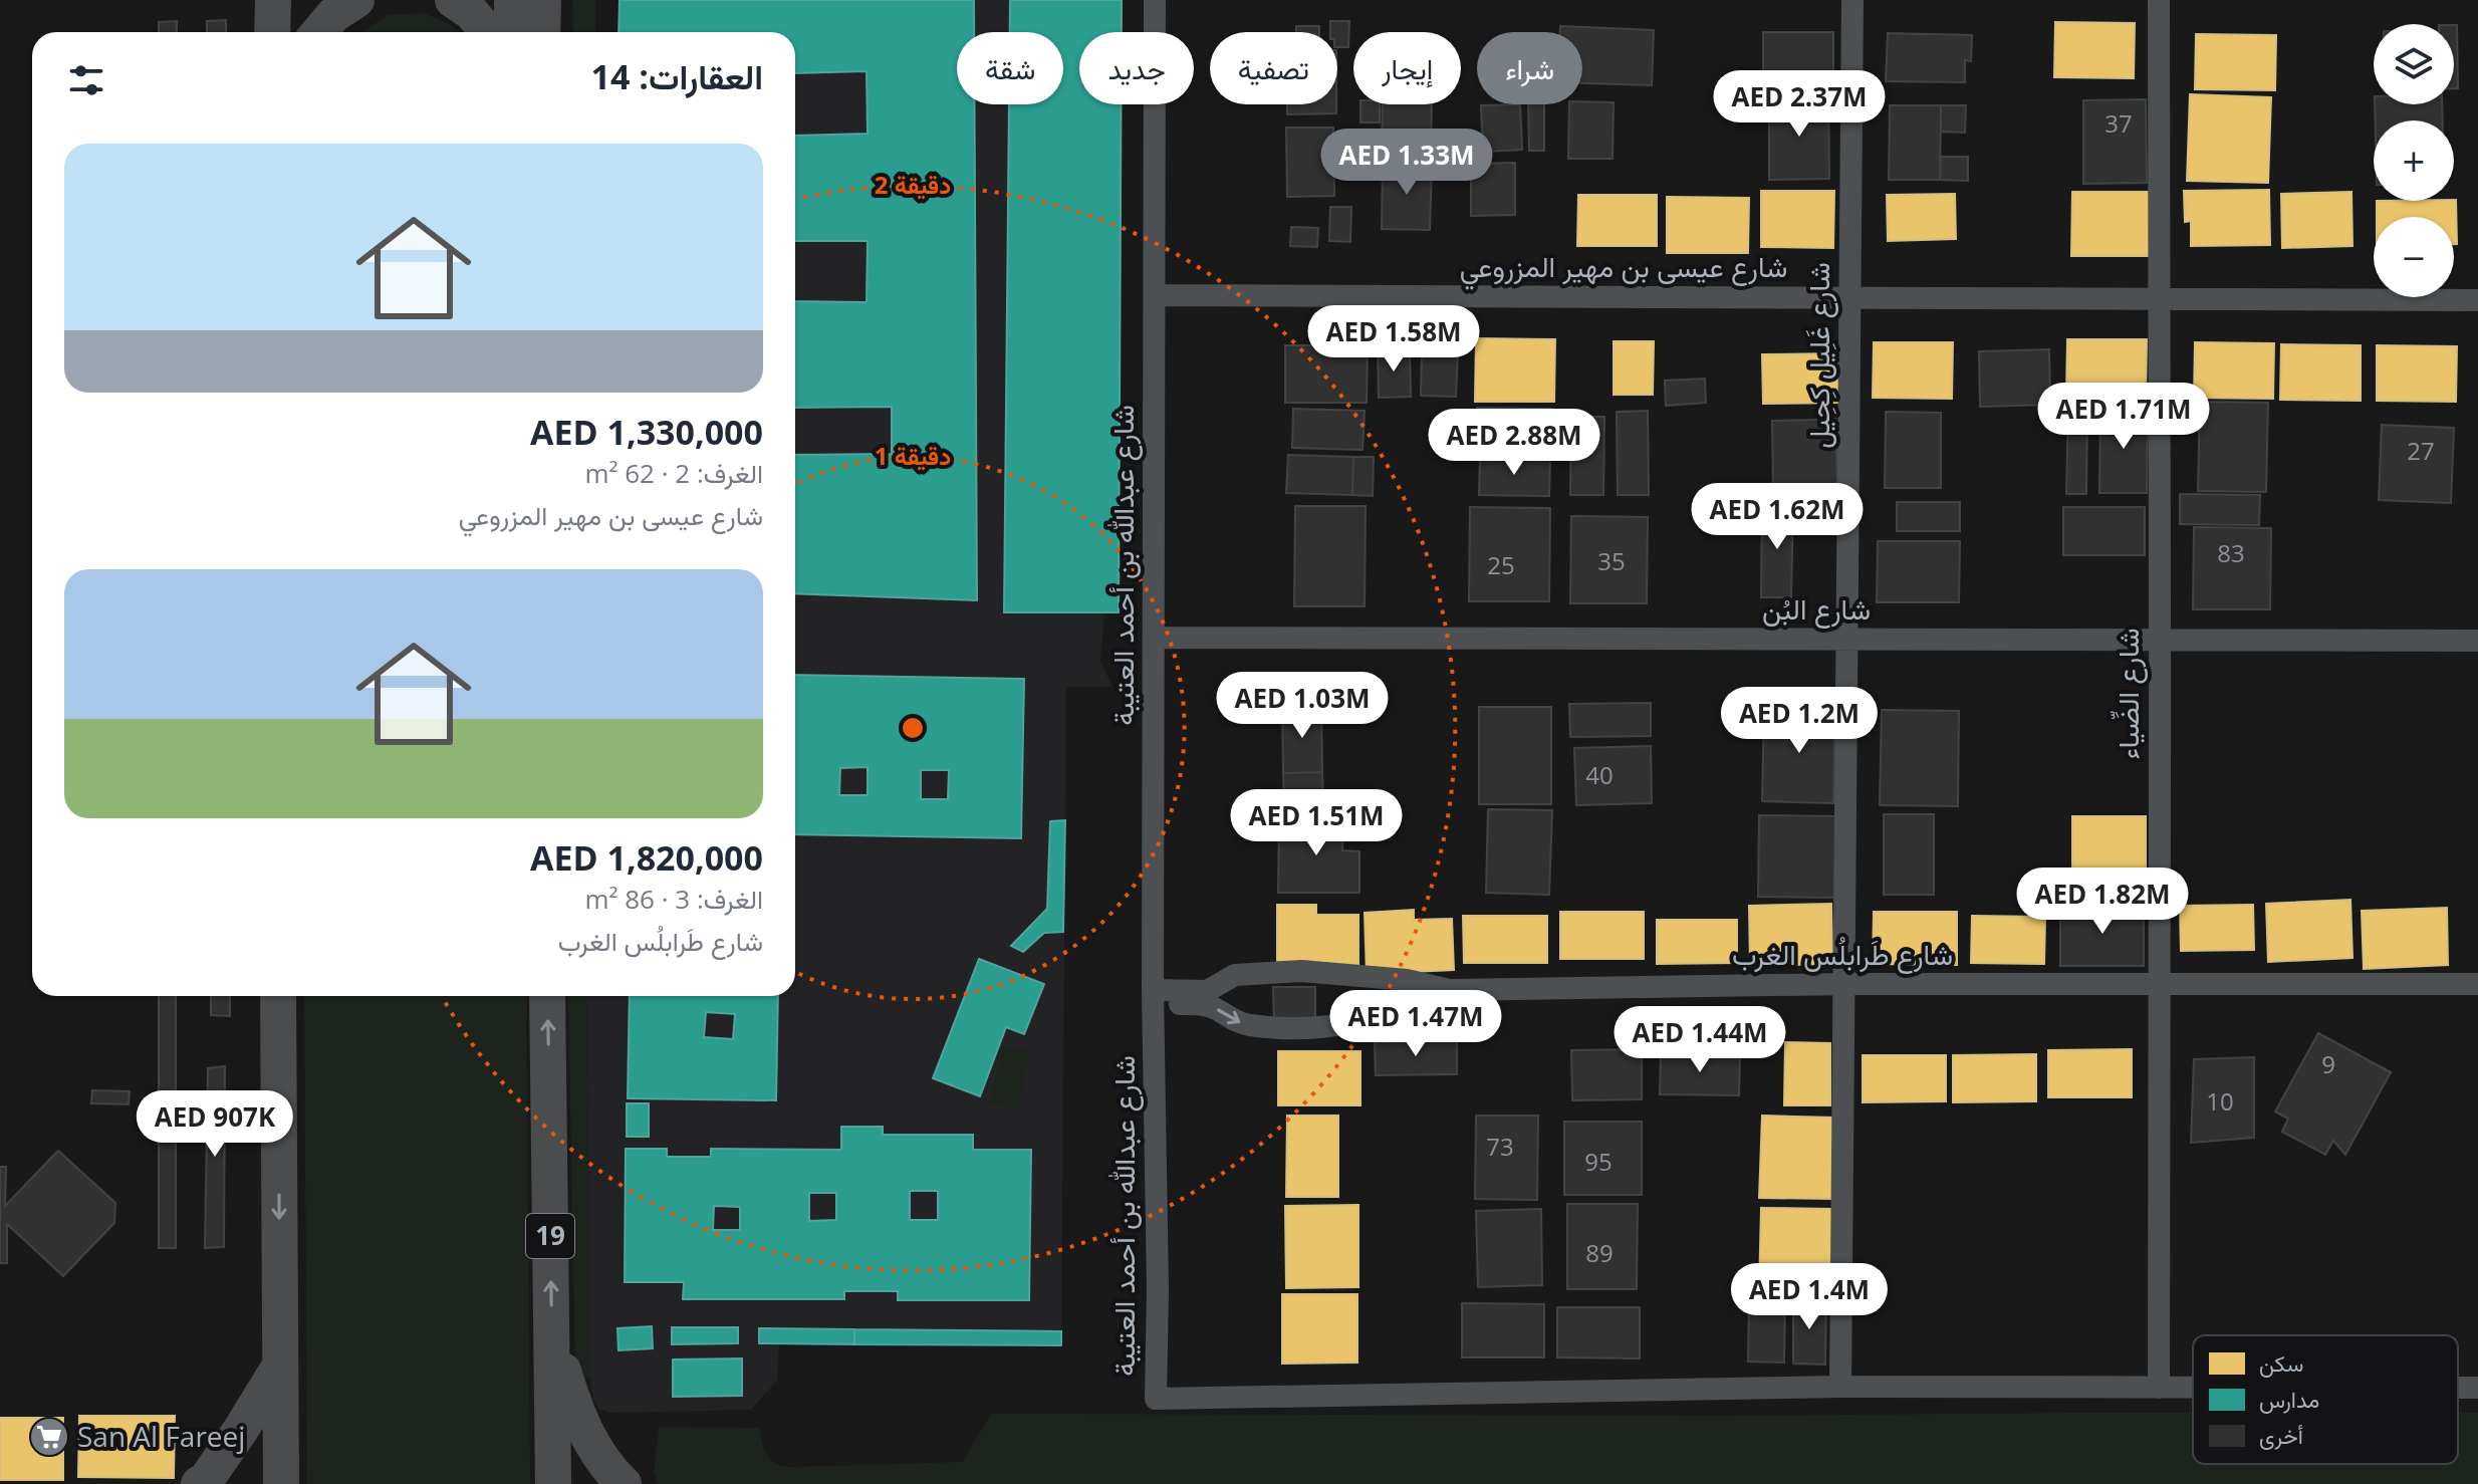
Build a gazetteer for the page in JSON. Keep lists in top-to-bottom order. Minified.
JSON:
{"streets":{"main road":["19"],"street":["شارع عيسى بن مهير المزروعي","شارع غَلِيل كِحِيل","شارع عبدالله بن أحمد العتيبة","شارع البُن","شارع الضِّياء","شارع طَرابلُس الغرب"]},"crossings":[["شارع عيسى بن مهير المزروعي","شارع غَلِيل كِحِيل"],["شارع عيسى بن مهير المزروعي","شارع عبدالله بن أحمد العتيبة"],["شارع عيسى بن مهير المزروعي","شارع الضِّياء"],["شارع غَلِيل كِحِيل","شارع عبدالله بن أحمد العتيبة"],["شارع غَلِيل كِحِيل","شارع البُن"],["شارع غَلِيل كِحِيل","شارع طَرابلُس الغرب"],["شارع عبدالله بن أحمد العتيبة","شارع البُن"],["شارع عبدالله بن أحمد العتيبة","شارع الضِّياء"],["شارع عبدالله بن أحمد العتيبة","شارع طَرابلُس الغرب"],["شارع البُن","شارع الضِّياء"],["شارع الضِّياء","شارع طَرابلُس الغرب"]],"places":{"supermarket":["San Al Fareej"]},"house_numbers":["37","27","83","35","25","40","9","10","73","95","89"],"legend":["سكن","مدارس","أخرى"],"page":{"map_buttons":["+","−"],"chip":["شراء","إيجار","تصفية","جديد","شقة"],"heading":"العقارات: 14","price":["AED 2.37M","AED 1.33M","AED 1.58M","AED 1.71M","AED 2.88M","AED 1.62M","AED 1.03M","AED 1.2M","AED 1.51M","AED 1.82M","AED 1.47M","AED 1.44M","AED 907K","AED 1.4M"],"list":[{"name":"AED 1,330,000","note":"الغرف: 2 · 62 m² · شارع عيسى بن مهير المزروعي"},{"name":"AED 1,820,000","note":"الغرف: 3 · 86 m² · شارع طَرابلُس الغرب"}]},"rings":["2 دقيقة","1 دقيقة"]}
